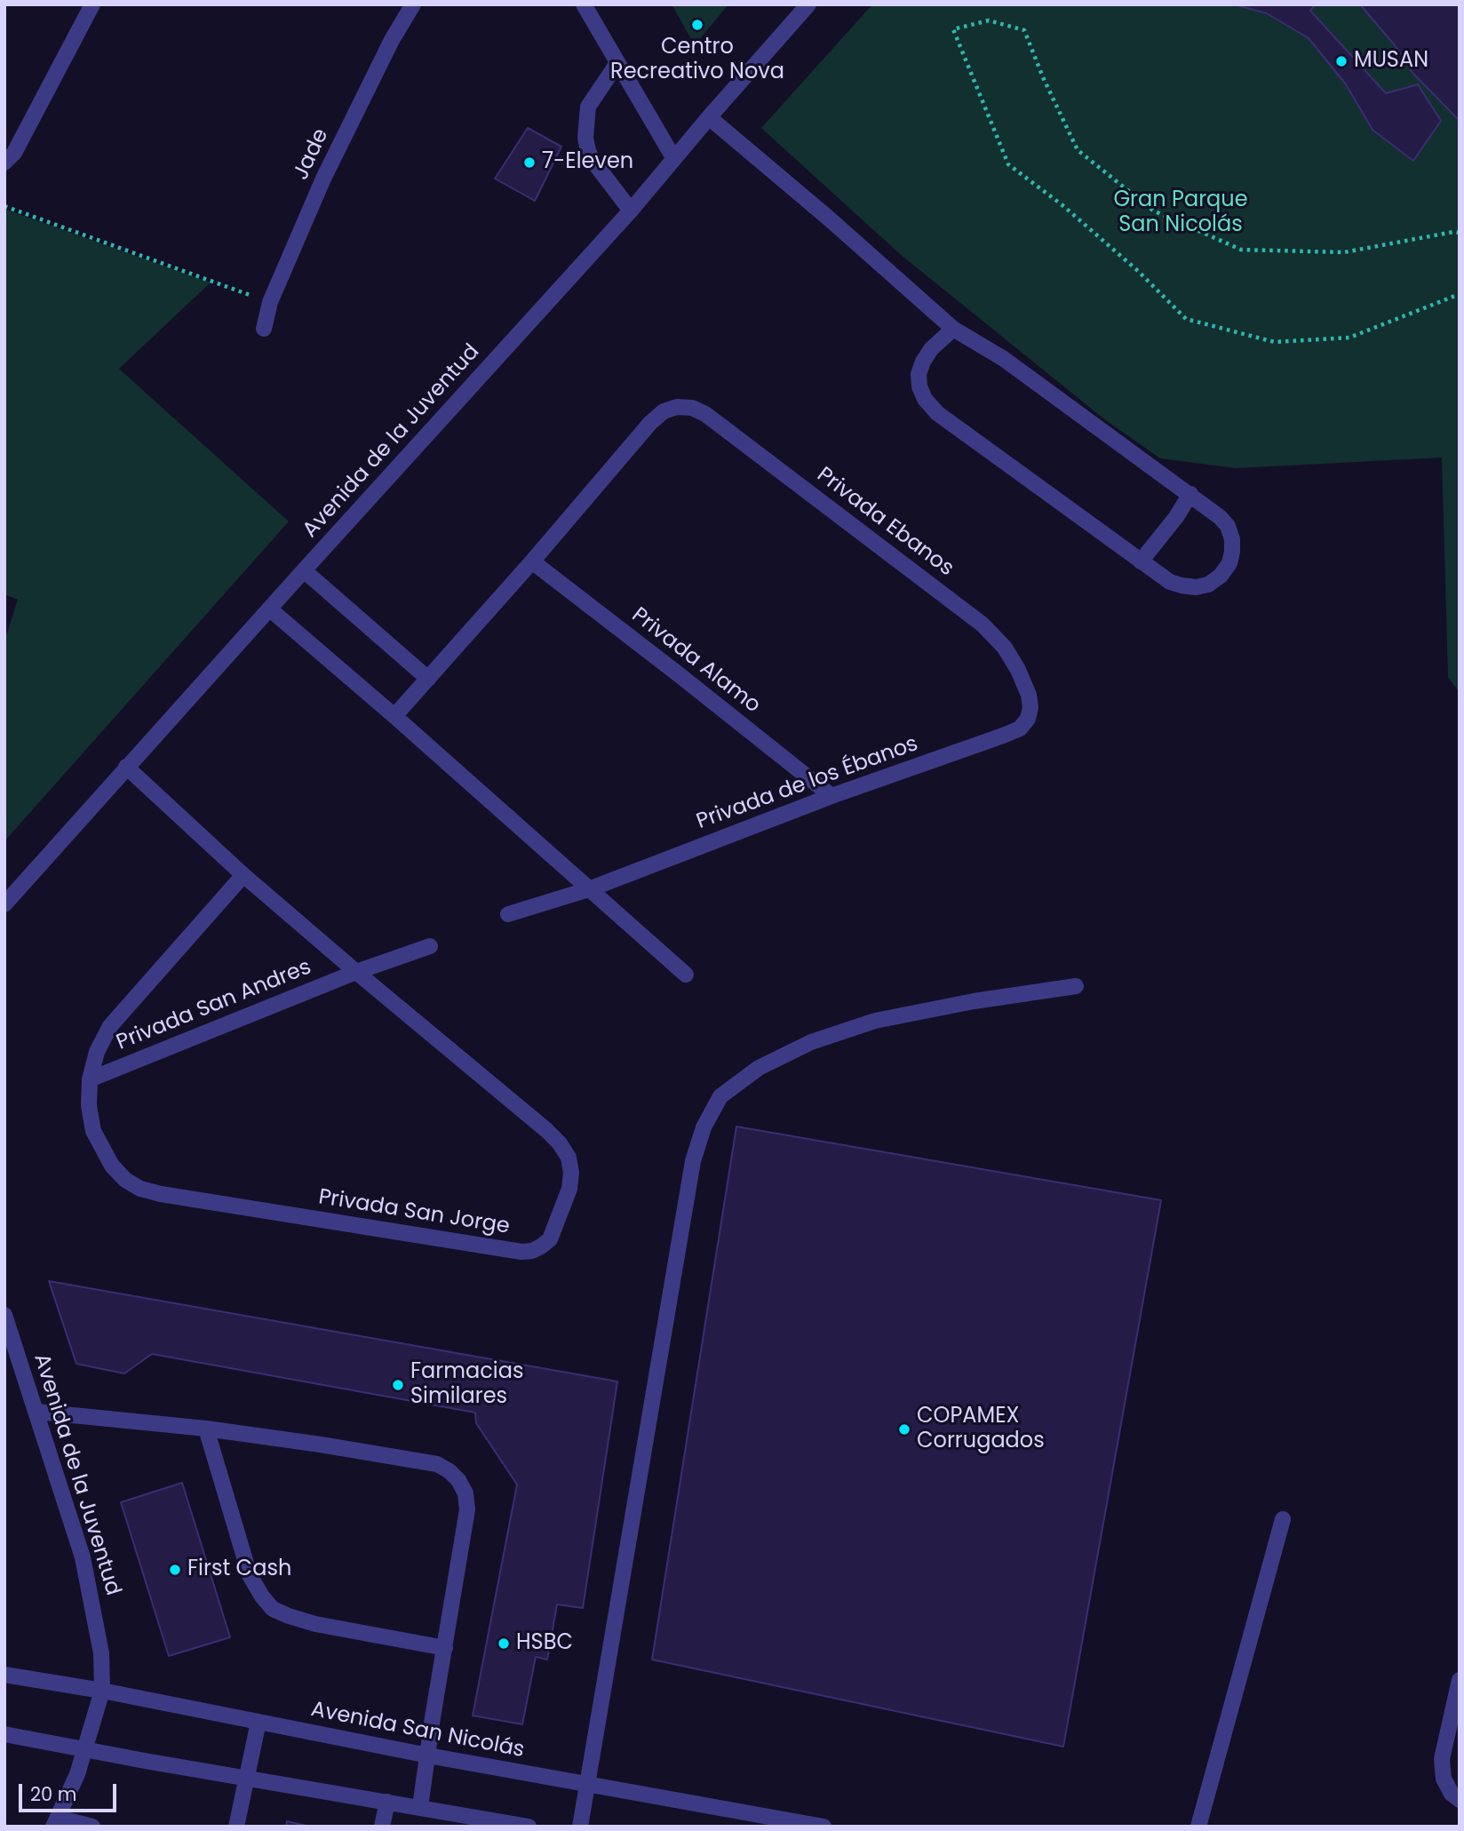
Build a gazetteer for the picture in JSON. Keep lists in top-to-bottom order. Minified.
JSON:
{"streets":{"street":["Jade","Avenida de la Juventud","Privada Ebanos","Privada Alamo","Privada de los Ébanos","Privada San Andres","Privada San Jorge","Avenida San Nicolás"]},"crossings":[["Avenida de la Juventud","Privada San Jorge"],["Avenida de la Juventud","Avenida San Nicolás"],["Privada Ebanos","Privada Alamo"],["Privada Ebanos","Privada de los Ébanos"],["Privada Alamo","Privada de los Ébanos"],["Privada San Andres","Privada San Jorge"]],"parks":["Gran Parque San Nicolás"],"places":["Centro Recreativo Nova","MUSAN","7-Eleven","Farmacias Similares","COPAMEX Corrugados","First Cash","HSBC"],"scale_bar":"20 m"}
